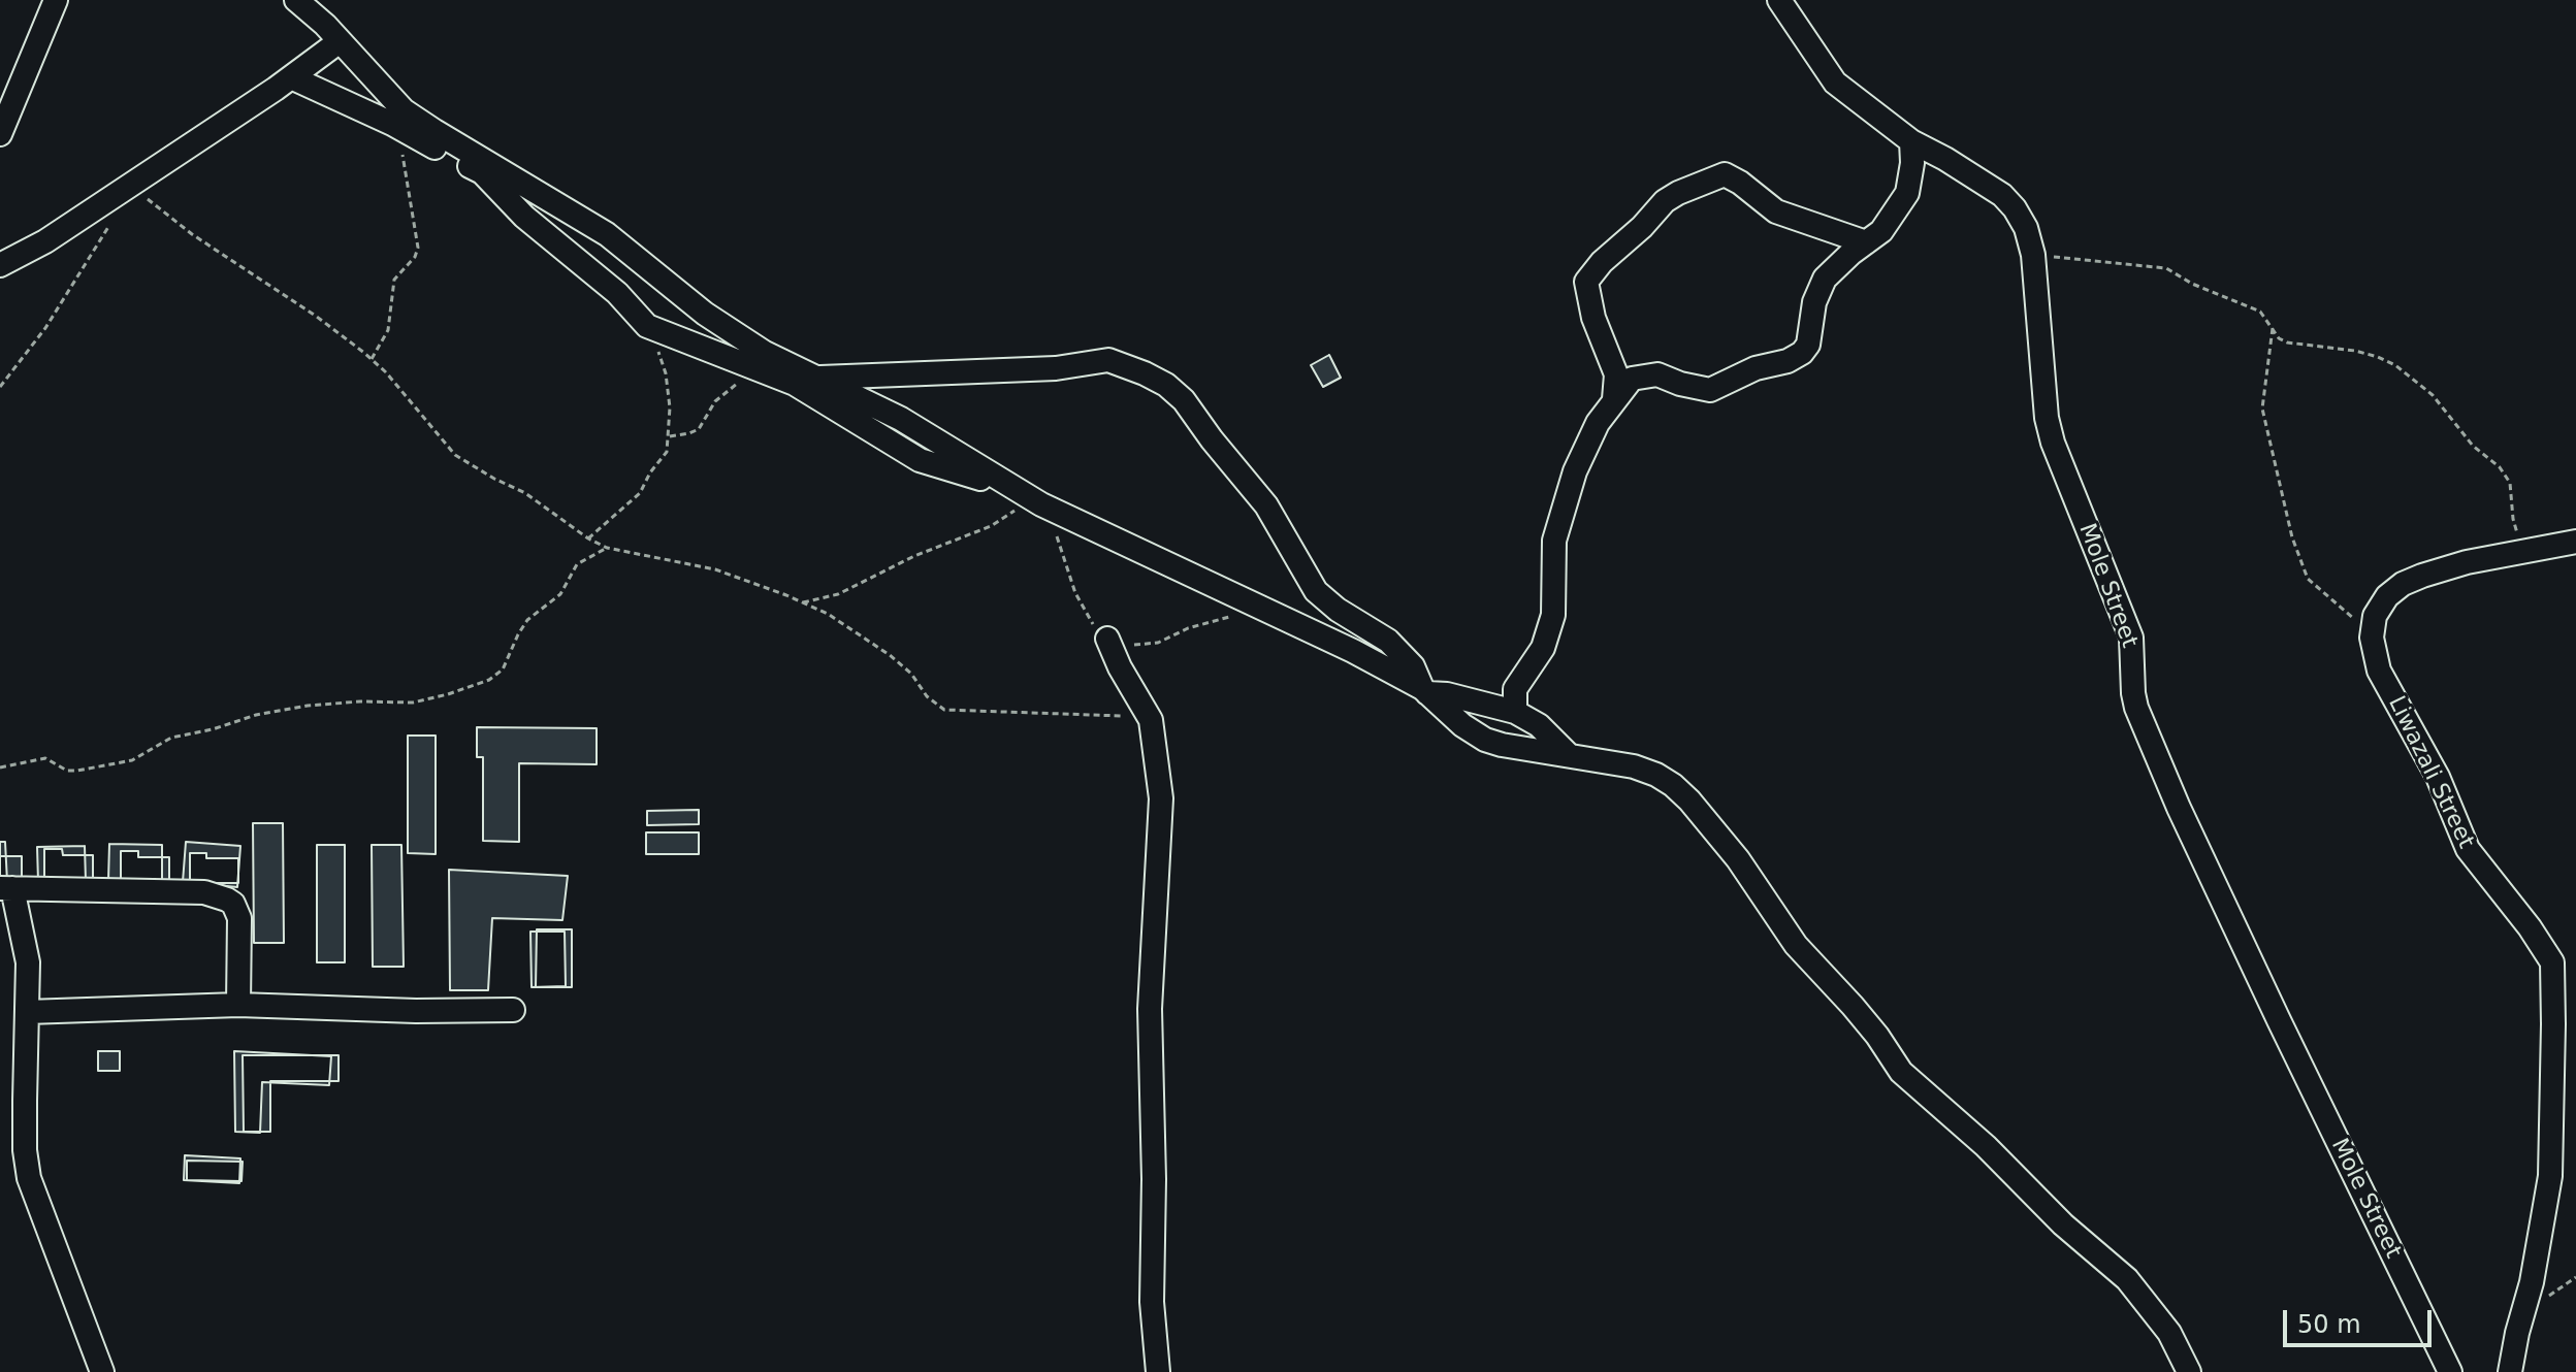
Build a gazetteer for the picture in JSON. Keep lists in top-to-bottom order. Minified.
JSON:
{"streets":{"street":["Mole Street","Liwazali Street"]},"scale_bar":"50 m"}
